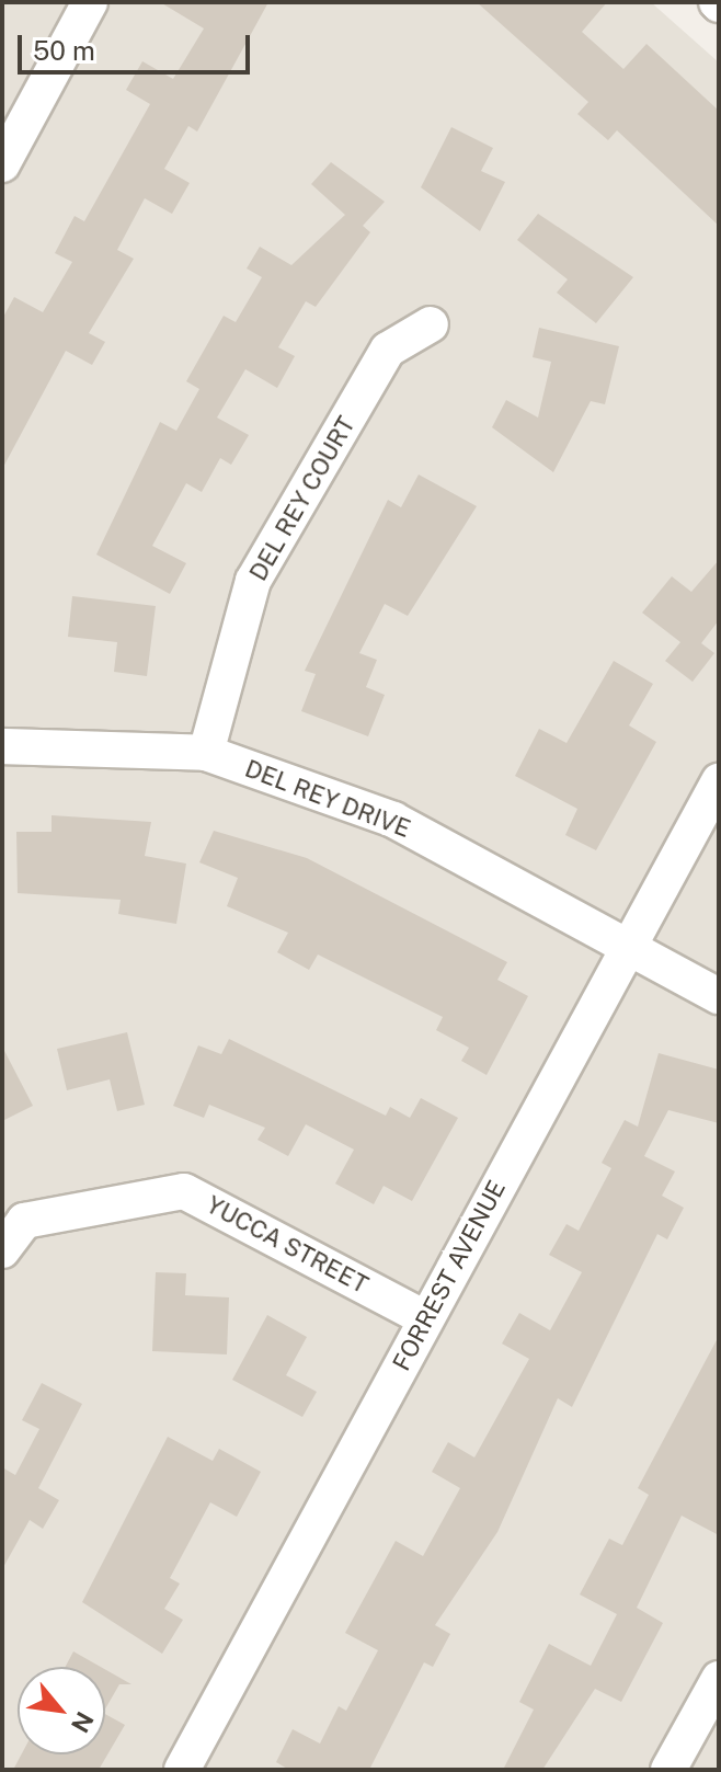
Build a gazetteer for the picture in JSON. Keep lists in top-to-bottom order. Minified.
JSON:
{"streets":{"street":["DEL REY COURT","DEL REY DRIVE","YUCCA STREET","FORREST AVENUE"]},"crossings":[["DEL REY COURT","DEL REY DRIVE"],["DEL REY DRIVE","FORREST AVENUE"],["YUCCA STREET","FORREST AVENUE"]],"scale_bar":"50 m","north":"bottom right"}
